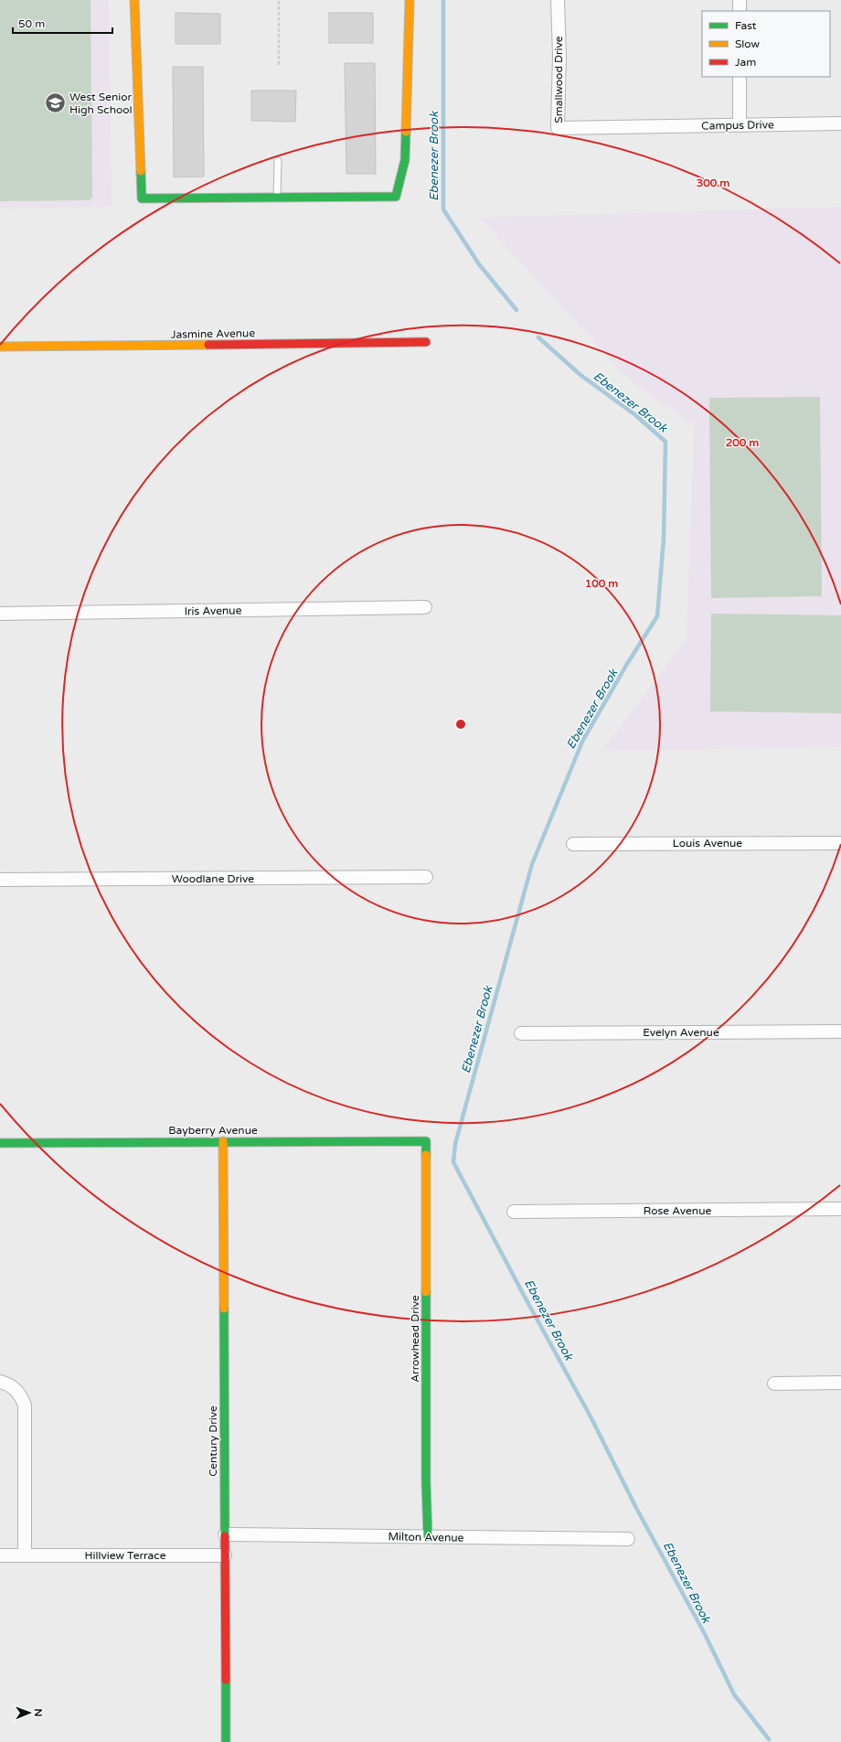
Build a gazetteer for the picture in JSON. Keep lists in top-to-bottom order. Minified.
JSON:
{"streets":{"street":["Smallwood Drive","Campus Drive","Jasmine Avenue","Iris Avenue","Louis Avenue","Woodlane Drive","Evelyn Avenue","Bayberry Avenue","Rose Avenue","Arrowhead Drive","Century Drive","Milton Avenue","Hillview Terrace"]},"crossings":[["Smallwood Drive","Campus Drive"],["Bayberry Avenue","Arrowhead Drive"],["Bayberry Avenue","Century Drive"],["Arrowhead Drive","Milton Avenue"],["Century Drive","Milton Avenue"],["Century Drive","Hillview Terrace"]],"water":["Ebenezer Brook"],"places":{"school or university":["West Senior High School"]},"legend":["Fast","Slow","Jam"],"scale_bar":"50 m","north":"right","rings":["300 m","200 m","100 m"]}
